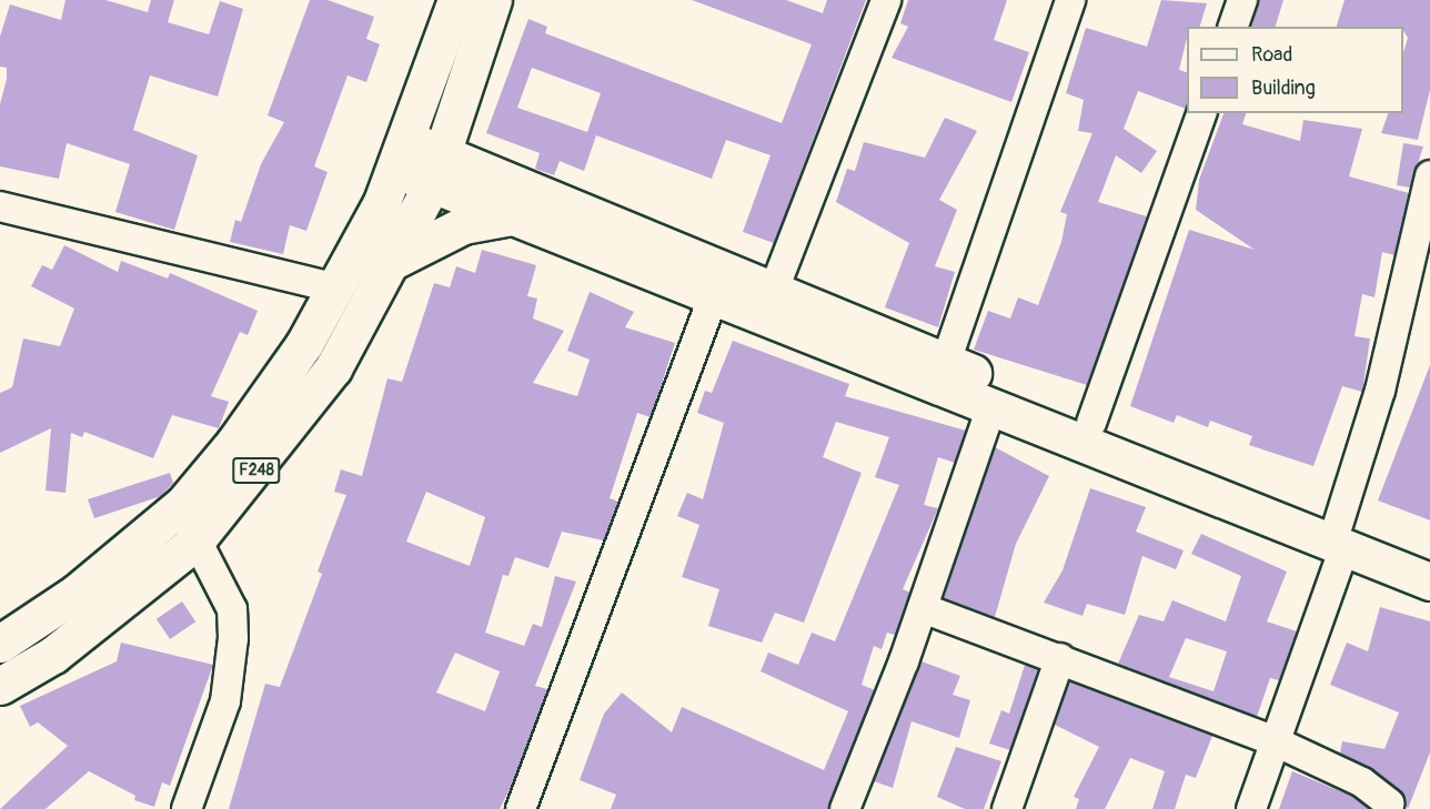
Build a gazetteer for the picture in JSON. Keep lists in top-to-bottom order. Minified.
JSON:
{"streets":{"main road":["F248"]},"legend":["Road","Building"]}
